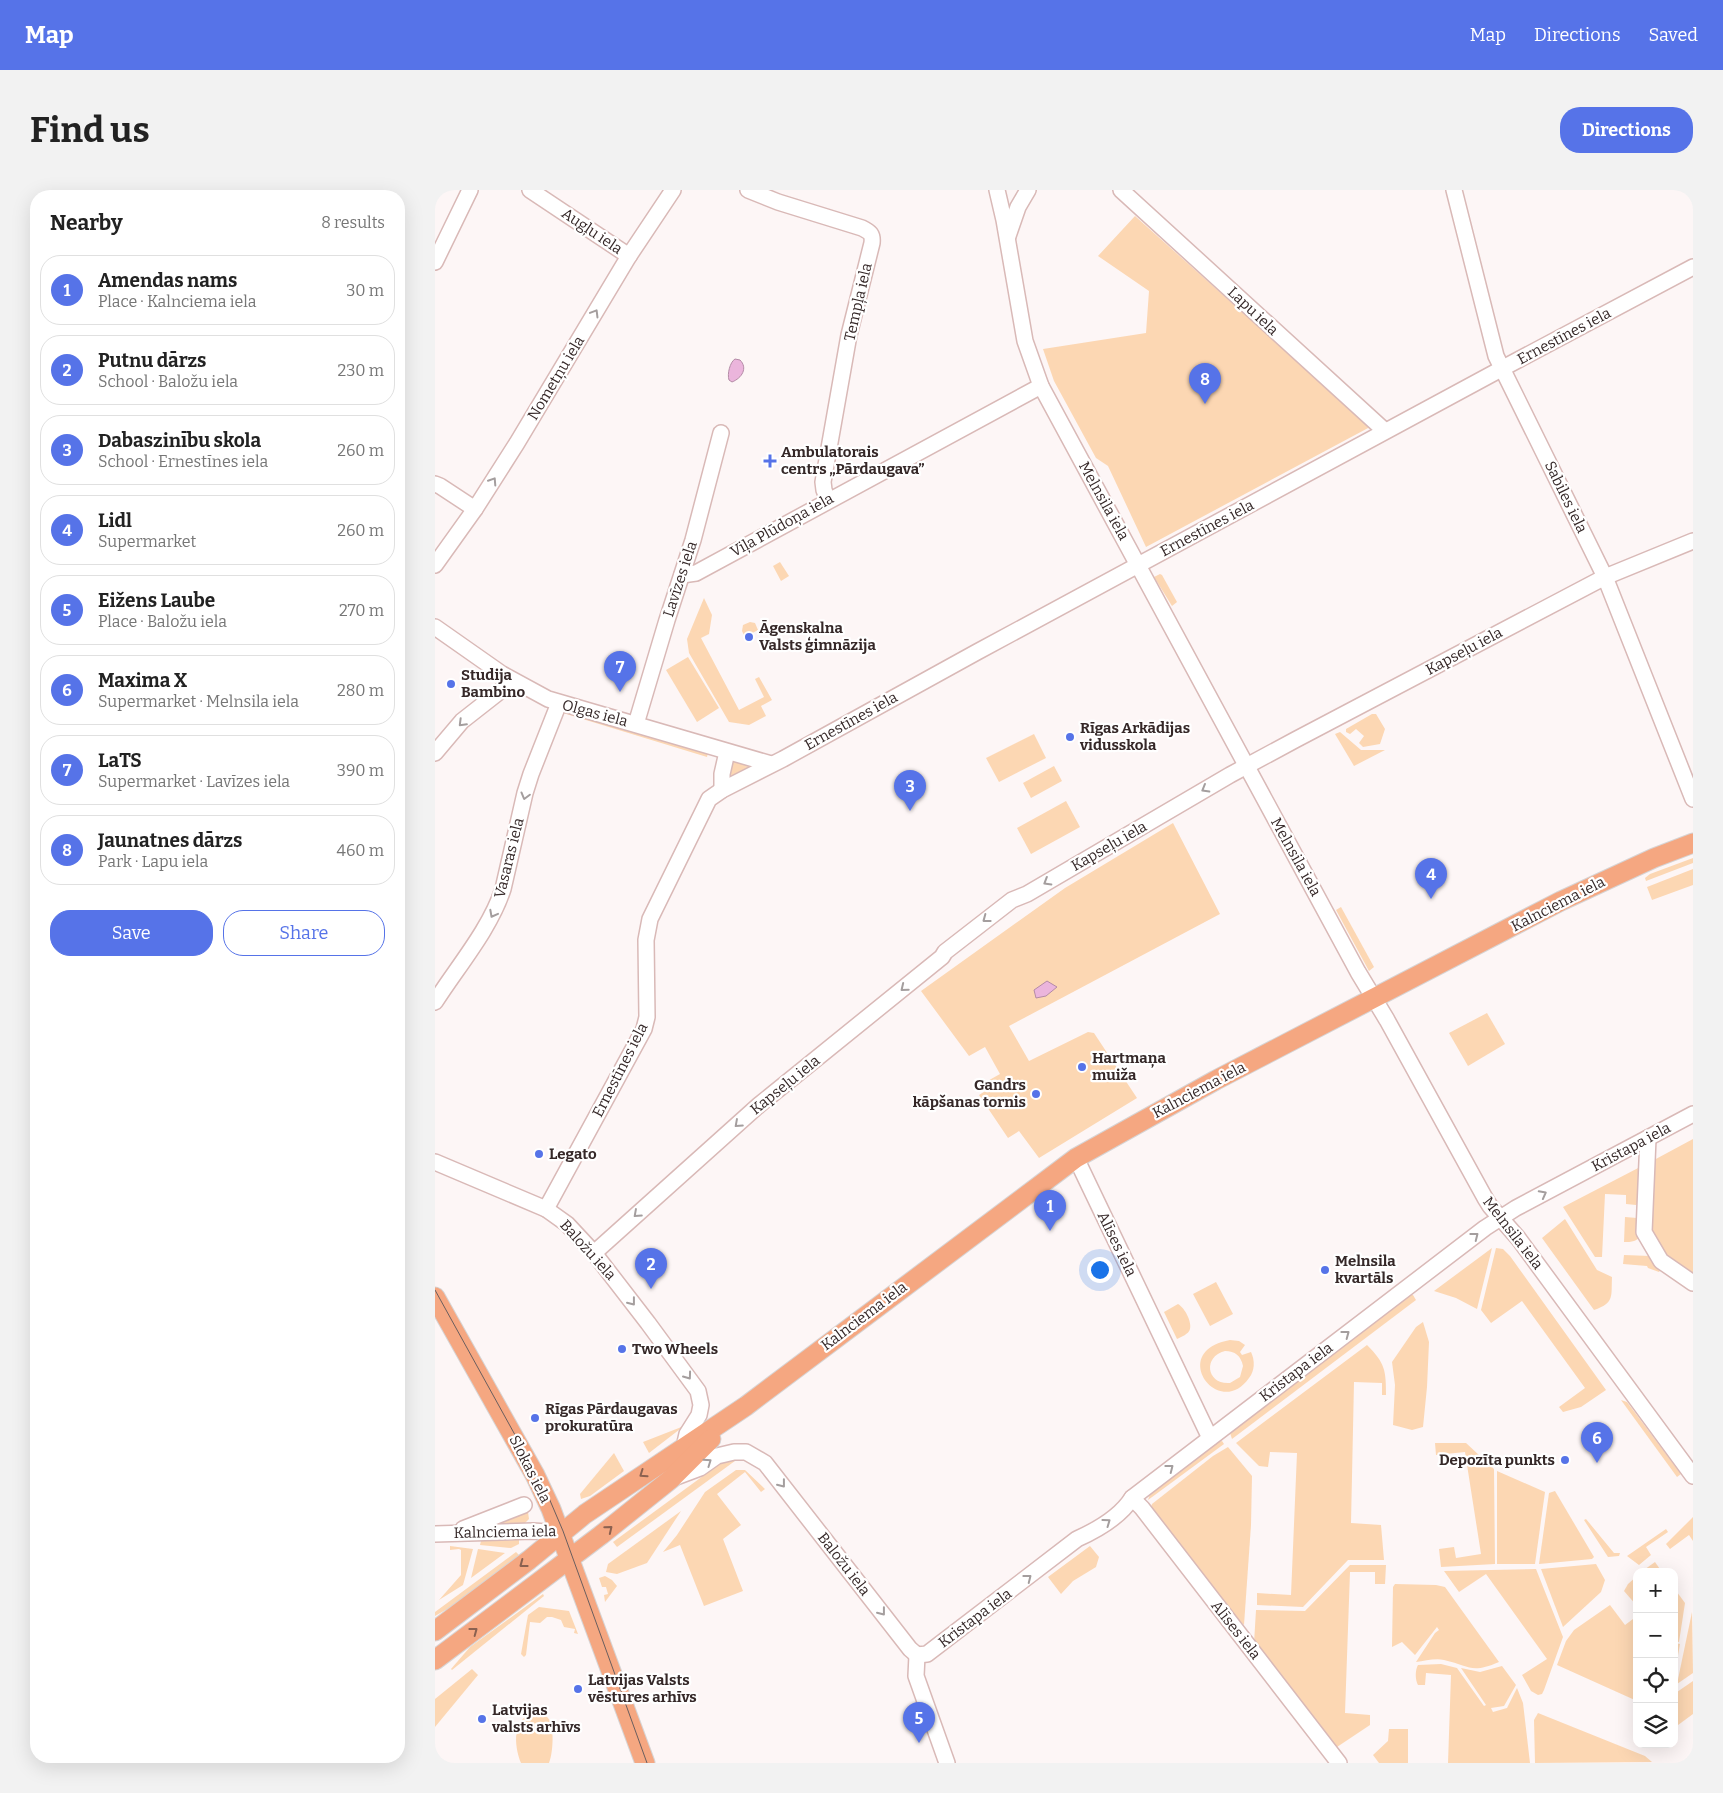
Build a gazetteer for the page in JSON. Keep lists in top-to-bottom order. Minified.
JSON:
{"streets":{"main road":["Kalnciema iela","Slokas iela"],"street":["Augļu iela","Tempļa iela","Lapu iela","Ernestīnes iela","Nometņu iela","Sabiles iela","Melnsila iela","Viļa Plūdoņa iela","Lavīzes iela","Kapseļu iela","Olgas iela","Vasaras iela","Kristapa iela","Alīses iela","Baložu iela"]},"crossings":[["Augļu iela","Nometņu iela"],["Tempļa iela","Viļa Plūdoņa iela"],["Lapu iela","Ernestīnes iela"],["Ernestīnes iela","Sabiles iela"],["Ernestīnes iela","Melnsila iela"],["Ernestīnes iela","Olgas iela"],["Ernestīnes iela","Baložu iela"],["Sabiles iela","Kapseļu iela"],["Melnsila iela","Viļa Plūdoņa iela"],["Melnsila iela","Kapseļu iela"],["Melnsila iela","Kalnciema iela"],["Melnsila iela","Kristapa iela"],["Viļa Plūdoņa iela","Lavīzes iela"],["Lavīzes iela","Olgas iela"],["Kapseļu iela","Baložu iela"],["Olgas iela","Vasaras iela"],["Kalnciema iela","Alīses iela"],["Kalnciema iela","Baložu iela"],["Kalnciema iela","Slokas iela"],["Kristapa iela","Alīses iela"],["Kristapa iela","Baložu iela"]],"one_way":["Nometņu iela","Kapseļu iela","Kristapa iela","Baložu iela"],"places":{"health":["Ambulatorais centrs „Pārdaugava”"],"other":["Āgenskalna Valsts ģimnāzija","Studija Bambino","Rīgas Arkādijas vidusskola","Hartmaņa muiža","Gandrs kāpšanas tornis","Legato","Melnsila kvartāls","Two Wheels","Rīgas Pārdaugavas prokuratūra","Depozīta punkts","Latvijas Valsts vēstures arhīvs","Latvijas valsts arhīvs"]},"page":{"header":"Map","nav":["Map","Directions","Saved"],"buttons":["Directions",["Save","Share"]],"title":"Find us","heading":["Nearby","8 results"],"list":[{"mark":"1","name":"Amendas nams","note":"Place · Kalnciema iela","value":"30 m"},{"mark":"2","name":"Putnu dārzs","note":"School · Baložu iela","value":"230 m"},{"mark":"3","name":"Dabaszinību skola","note":"School · Ernestīnes iela","value":"260 m"},{"mark":"4","name":"Lidl","note":"Supermarket","value":"260 m"},{"mark":"5","name":"Eižens Laube","note":"Place · Baložu iela","value":"270 m"},{"mark":"6","name":"Maxima X","note":"Supermarket · Melnsila iela","value":"280 m"},{"mark":"7","name":"LaTS","note":"Supermarket · Lavīzes iela","value":"390 m"},{"mark":"8","name":"Jaunatnes dārzs","note":"Park · Lapu iela","value":"460 m"}],"pins":["8","7","3","4","1","2","6","5"],"map_buttons":["+","−"]}}
